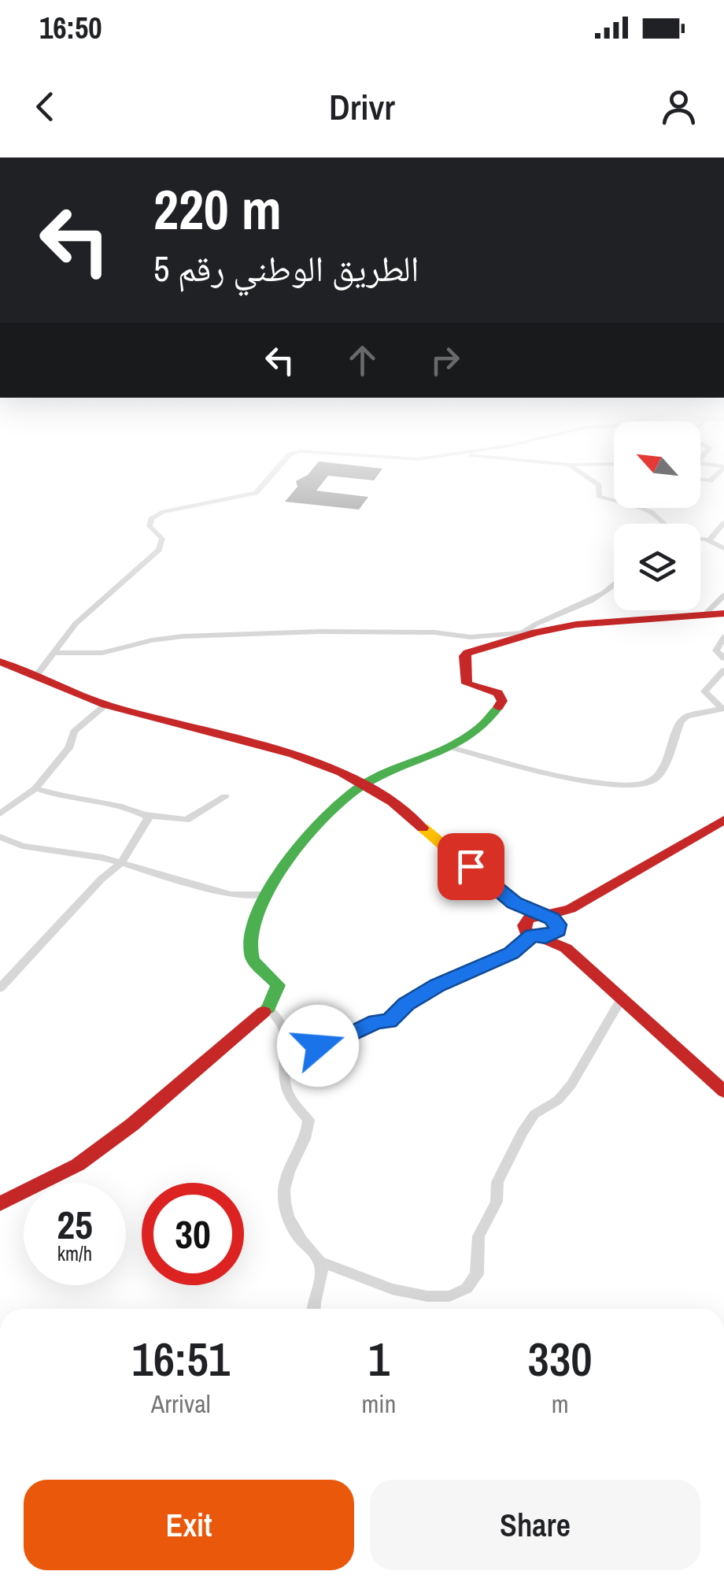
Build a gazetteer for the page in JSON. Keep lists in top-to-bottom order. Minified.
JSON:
{"north":"top left","page":{"status":"16:50","header":"Drivr","turn":["220 m","الطريق الوطني رقم 5"],"speed":"25 km/h","limit":"30","eta":["16:51","Arrival","1","min","330","m"],"buttons":["Exit","Share"]}}
